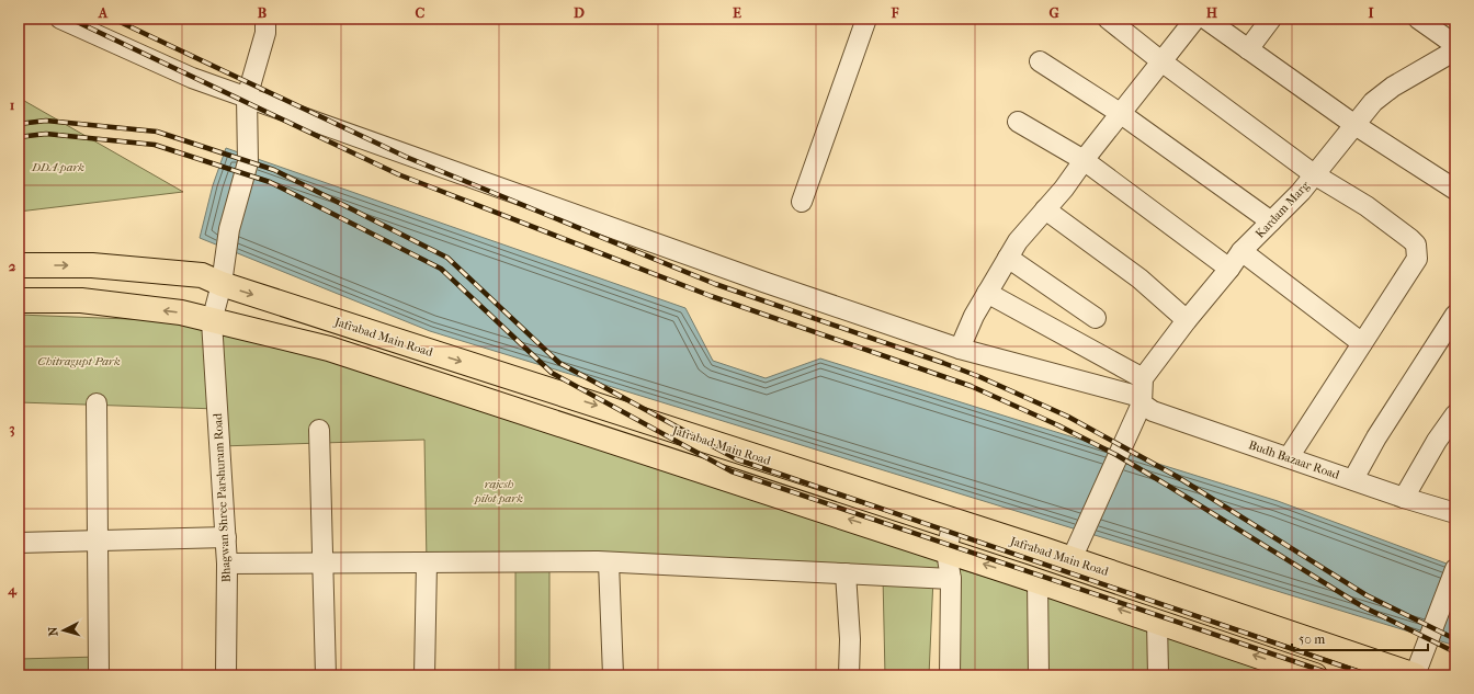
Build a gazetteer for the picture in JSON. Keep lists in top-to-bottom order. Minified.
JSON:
{"streets":{"main road":["Jafrabad Main Road"],"street":["Kardam Marg","Budh Bazaar Road","Bhagwan Shree Parshuram Road"]},"crossings":[["Kardam Marg","Jafrabad Main Road"],["Kardam Marg","Budh Bazaar Road"],["Jafrabad Main Road","Bhagwan Shree Parshuram Road"]],"parks":["DDA park","Chitragupt Park","rajesh pilot park"],"scale_bar":"50 m","north":"left","grid":{"columns":["A","B","C","D","E","F","G","H","I"],"rows":["1","2","3","4"]}}
